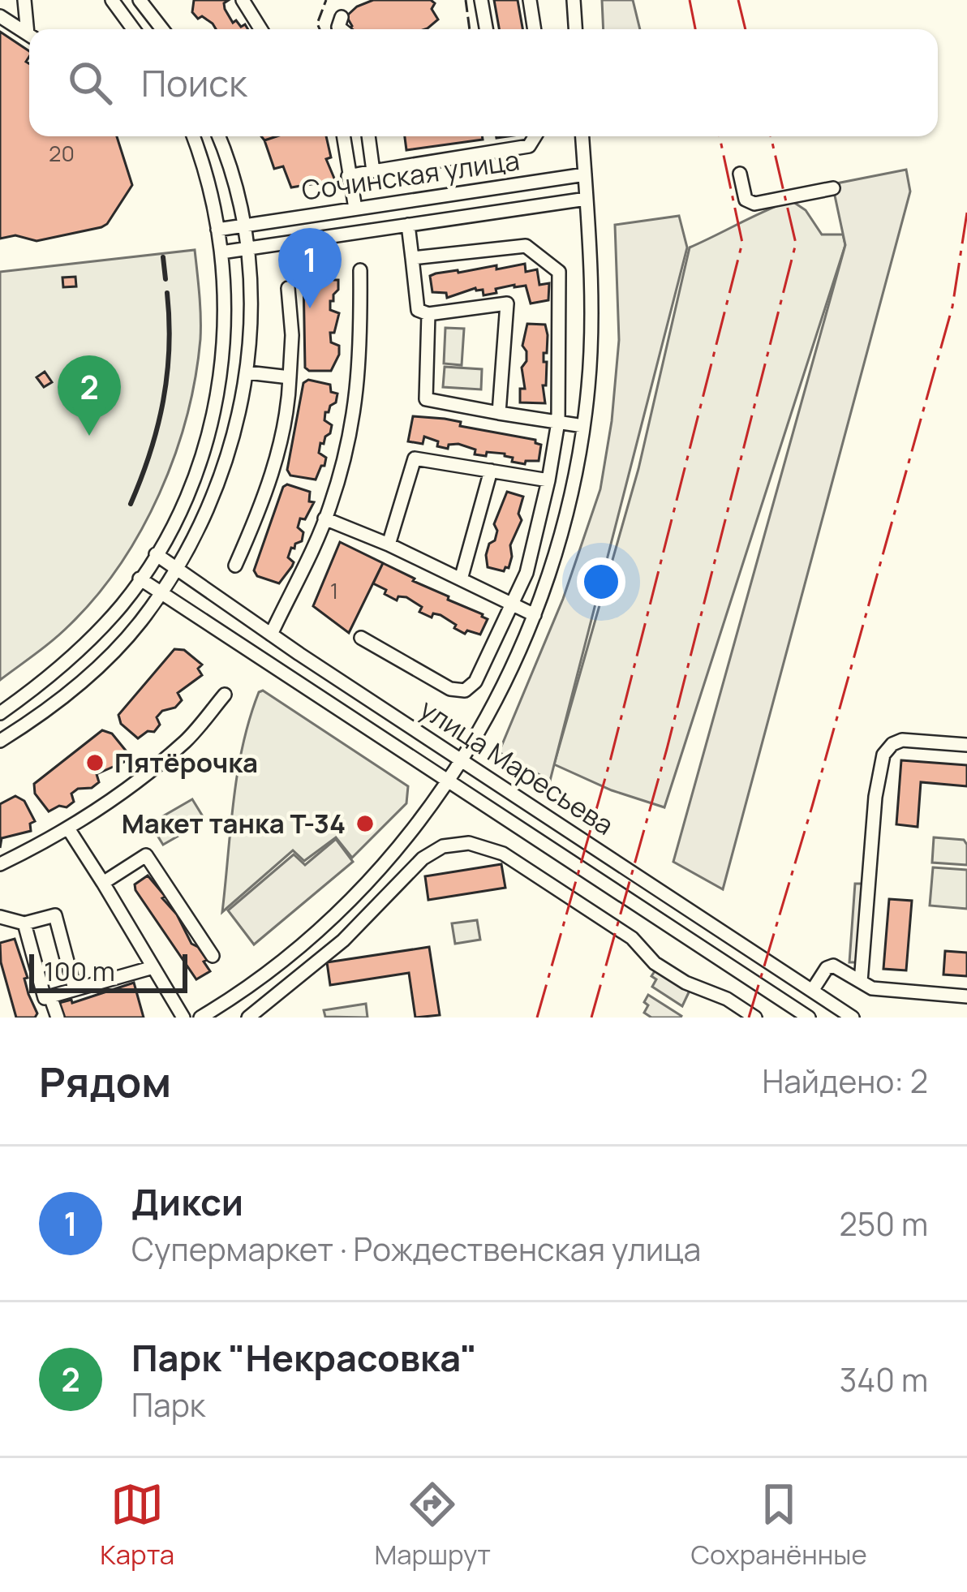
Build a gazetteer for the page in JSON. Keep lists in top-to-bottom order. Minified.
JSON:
{"streets":{"street":["Сочинская улица","улица Маресьева"]},"places":["Пятёрочка","Макет танка Т-34"],"house_numbers":["20","1"],"scale_bar":"100 m","page":{"search":"Поиск","pins":["1","2"],"scale":"100 m","heading":["Рядом","Найдено: 2"],"list":[{"mark":"1","name":"Дикси","note":"Супермаркет · Рождественская улица","value":"250 m"},{"mark":"2","name":"Парк \"Некрасовка\"","note":"Парк","value":"340 m"}],"nav":["Карта","Маршрут","Сохранённые"]}}
